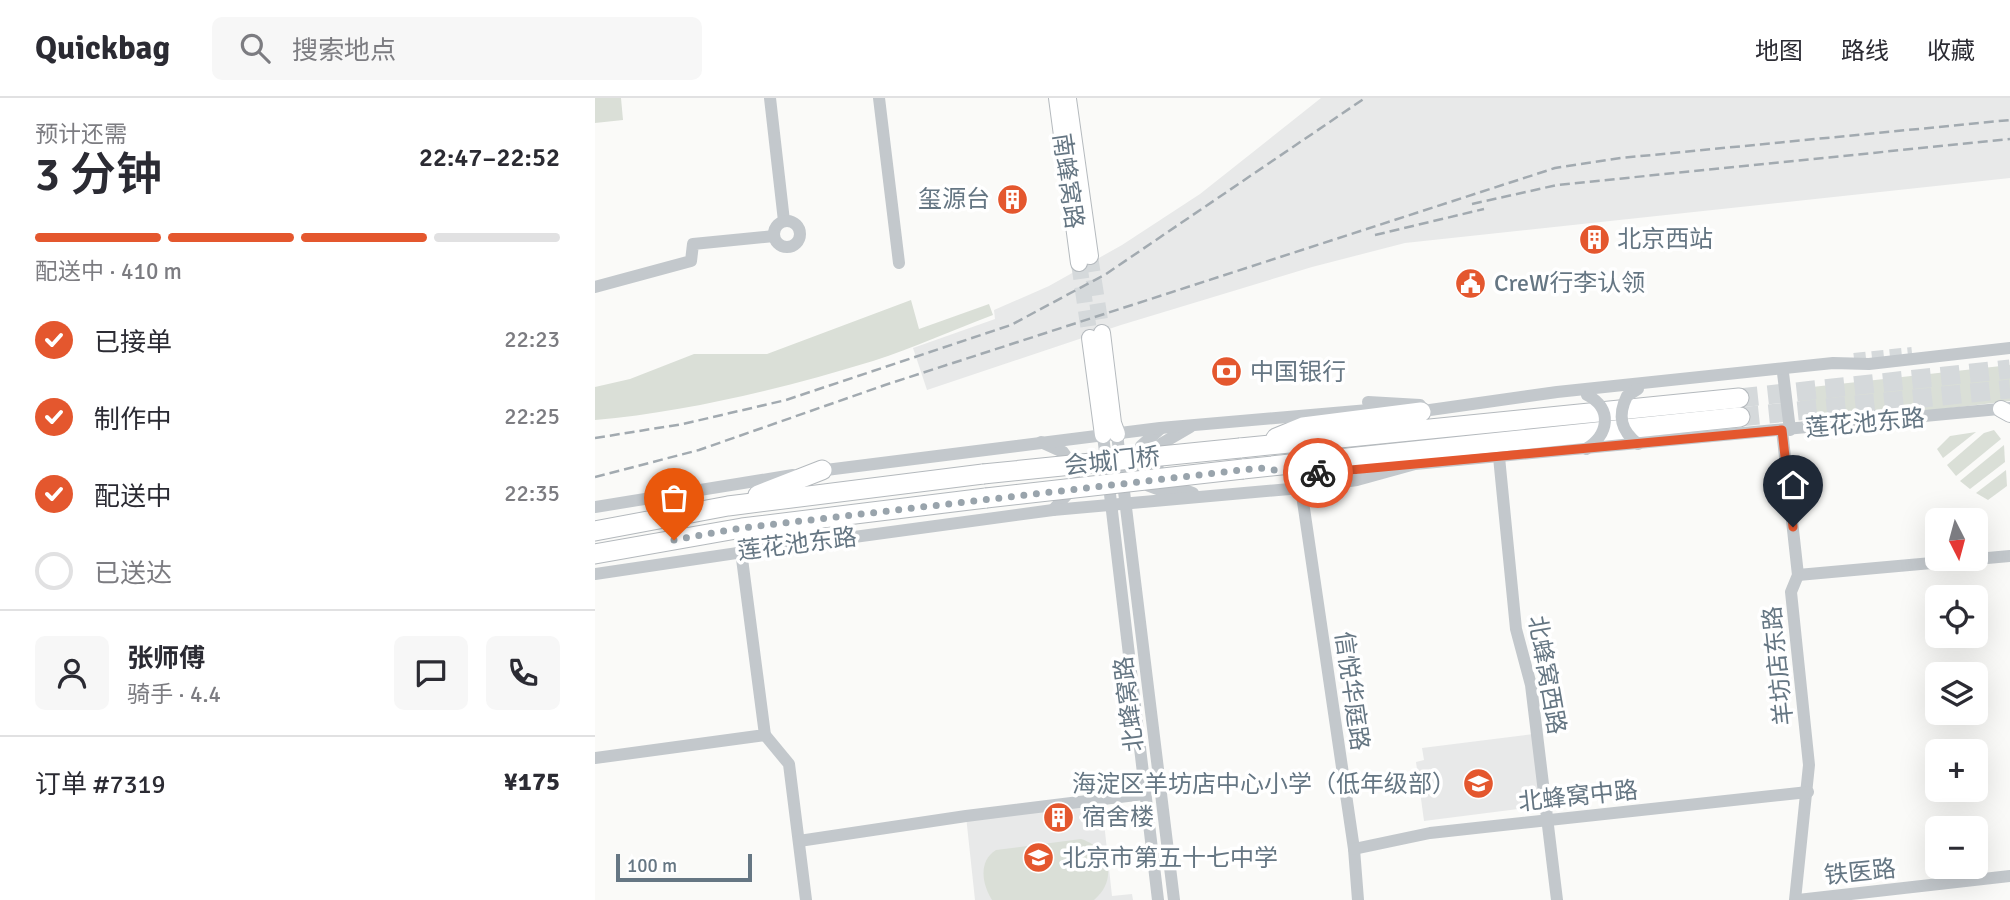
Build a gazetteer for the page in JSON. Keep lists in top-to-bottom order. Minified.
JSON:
{"streets":{"highway":["莲花池东路","会城门桥"],"main road":["南蜂窝路"],"street":["羊坊店东路","北蜂窝西路","信悦华庭路","北蜂窝路","北蜂窝中路","铁医路"]},"crossings":[["莲花池东路","会城门桥"],["莲花池东路","羊坊店东路"],["莲花池东路","北蜂窝西路"],["莲花池东路","信悦华庭路"],["莲花池东路","北蜂窝路"],["羊坊店东路","北蜂窝中路"],["羊坊店东路","铁医路"],["北蜂窝西路","北蜂窝中路"],["信悦华庭路","北蜂窝中路"]],"places":{"building":["玺源台","北京西站","宿舍楼"],"public building":["CreW行李认领"],"bank":["中国银行"],"school or university":["海淀区羊坊店中心小学（低年级部）","北京市第五十七中学"]},"scale_bar":"100 m","north":"bottom","page":{"header":"Quickbag","search":"搜索地点","nav":["地图","路线","收藏"],"heading":["3 分钟","预计还需","22:47–22:52"],"panel":["张师傅","骑手 · 4.4","订单 #7319","¥175"],"bar":"配送中 · 410 m","list":[["已接单","22:23"],["制作中","22:25"],["配送中","22:35"],"已送达"],"map_buttons":["+","−"],"scale":"100 m"}}
